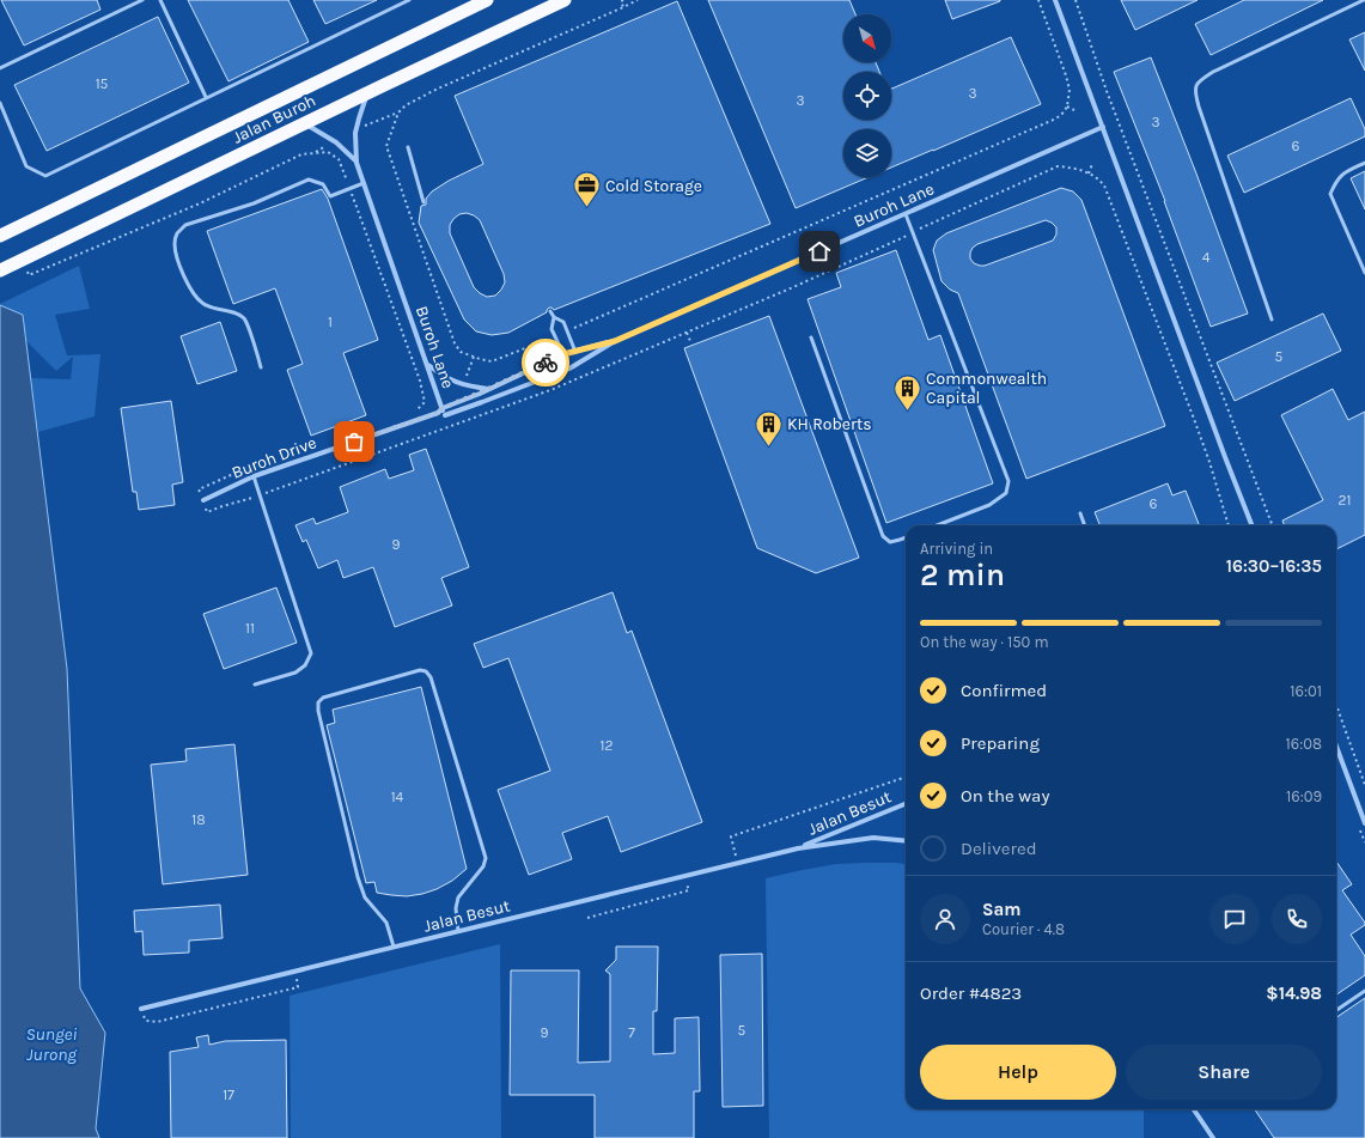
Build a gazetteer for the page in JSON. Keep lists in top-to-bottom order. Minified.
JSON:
{"streets":{"highway":["Jalan Buroh"],"street":["Buroh Lane","Buroh Drive","Jalan Besut"]},"crossings":[["Jalan Buroh","Buroh Lane"],["Buroh Lane","Buroh Drive"]],"water":["Sungei Jurong"],"places":{"office":["Cold Storage"],"building":["Commonwealth Capital","KH Roberts"]},"house_numbers":["15","3","3","3","6","4","1","5","21","6","9","11","12","14","18","5","9","7","17"],"north":"bottom right","page":{"heading":["2 min","Arriving in","16:30–16:35"],"panel":["Sam","Courier · 4.8","Order #4823","$14.98"],"bar":"On the way · 150 m","list":[["Confirmed","16:01"],["Preparing","16:08"],["On the way","16:09"],"Delivered"],"buttons":["Help","Share"]}}
